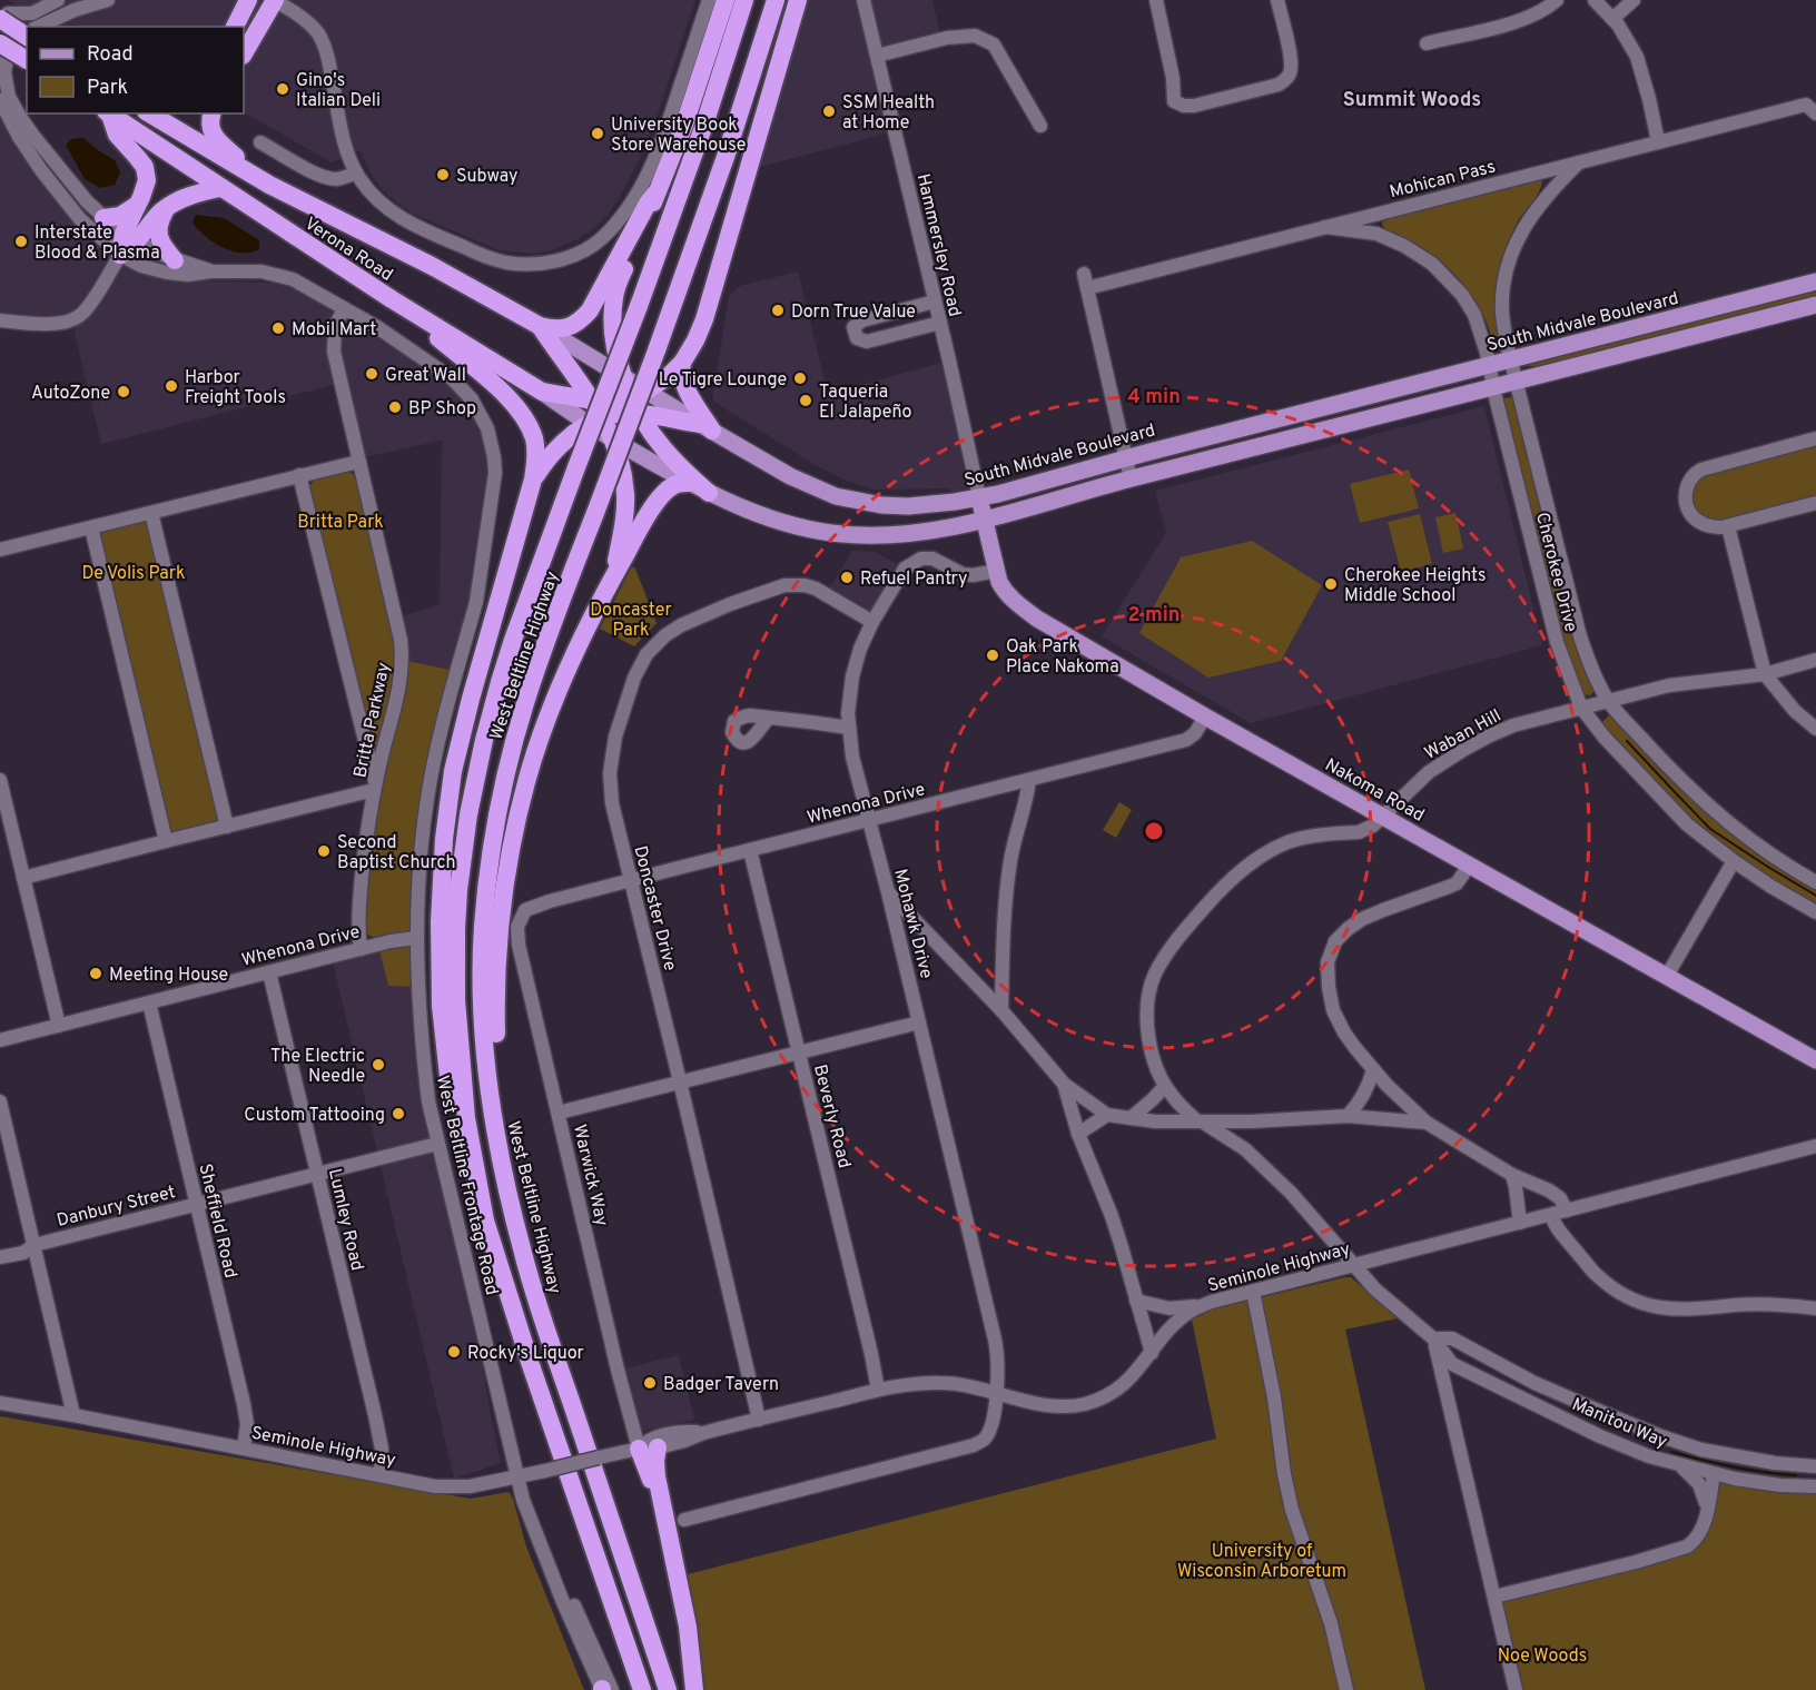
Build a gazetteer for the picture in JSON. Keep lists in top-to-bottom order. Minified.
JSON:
{"streets":{"highway":["Verona Road","West Beltline Highway"],"main road":["South Midvale Boulevard","Nakoma Road"],"street":["Mohican Pass","Hammersley Road","Cherokee Drive","Britta Parkway","Waban Hill","Whenona Drive","Doncaster Drive","Mohawk Drive","Beverly Road","Warwick Way","West Beltline Frontage Road","Danbury Street","Lumley Road","Sheffield Road","Seminole Highway","Manitou Way"]},"crossings":[["Mohican Pass","Cherokee Drive"],["Hammersley Road","South Midvale Boulevard"],["Hammersley Road","Nakoma Road"],["South Midvale Boulevard","Cherokee Drive"],["South Midvale Boulevard","Nakoma Road"],["Cherokee Drive","Waban Hill"],["Britta Parkway","Whenona Drive"],["Britta Parkway","West Beltline Frontage Road"],["Waban Hill","Nakoma Road"],["Waban Hill","Manitou Way"],["Nakoma Road","Whenona Drive"],["Nakoma Road","Mohawk Drive"],["Whenona Drive","Doncaster Drive"],["Whenona Drive","Mohawk Drive"],["Whenona Drive","Beverly Road"],["Whenona Drive","Warwick Way"],["Whenona Drive","West Beltline Frontage Road"],["Whenona Drive","Lumley Road"],["Whenona Drive","Sheffield Road"],["Doncaster Drive","Mohawk Drive"],["Doncaster Drive","Seminole Highway"],["Mohawk Drive","Seminole Highway"],["Beverly Road","Seminole Highway"],["Warwick Way","Seminole Highway"],["West Beltline Frontage Road","Danbury Street"],["West Beltline Frontage Road","Seminole Highway"],["Danbury Street","Lumley Road"],["Danbury Street","Sheffield Road"],["Lumley Road","Seminole Highway"],["Sheffield Road","Seminole Highway"],["Seminole Highway","Manitou Way"]],"districts":["Summit Woods"],"parks":["Britta Park","De Volis Park","Doncaster Park","University of Wisconsin Arboretum","Noe Woods"],"places":["Gino's Italian Deli","SSM Health at Home","University Book Store Warehouse","Subway","Interstate Blood & Plasma","Dorn True Value","Mobil Mart","Great Wall","Le Tigre Lounge","Harbor Freight Tools","AutoZone","Taqueria El Jalapeño","BP Shop","Refuel Pantry","Cherokee Heights Middle School","Oak Park Place Nakoma","Second Baptist Church","Meeting House","The Electric Needle","Custom Tattooing","Rocky's Liquor","Badger Tavern"],"legend":["Road","Park"],"rings":["4 min","2 min"]}
